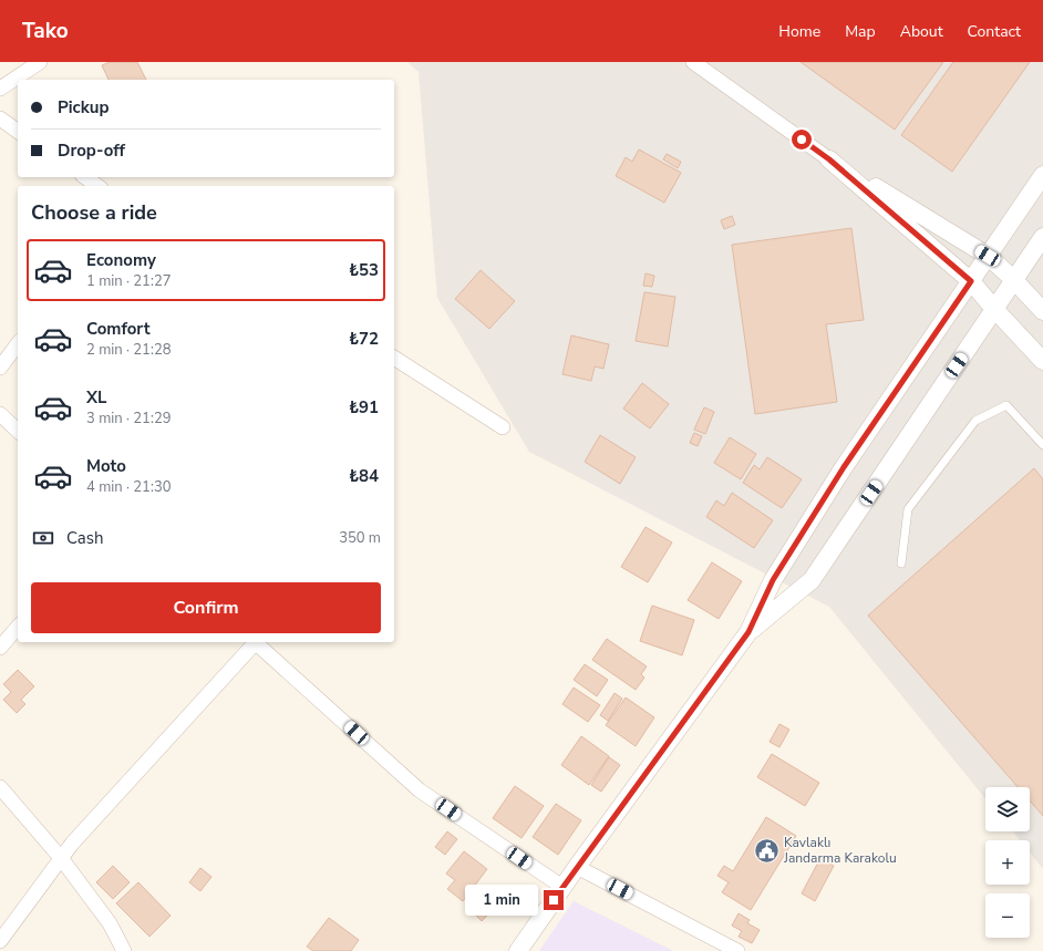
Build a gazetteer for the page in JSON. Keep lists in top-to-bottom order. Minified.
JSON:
{"places":{"public building":["Kavlaklı Jandarma Karakolu"]},"page":{"header":"Tako","nav":["Home","Map","About","Contact"],"banner":["Pickup","Drop-off"],"heading":"Choose a ride","list":[{"name":"Economy","note":"1 min · 21:27","value":"₺53"},{"name":"Comfort","note":"2 min · 21:28","value":"₺72"},{"name":"XL","note":"3 min · 21:29","value":"₺91"},{"name":"Moto","note":"4 min · 21:30","value":"₺84"}],"pay":["Cash","350 m"],"buttons":"Confirm","map_buttons":["+","−"],"bubble":"1 min"}}
